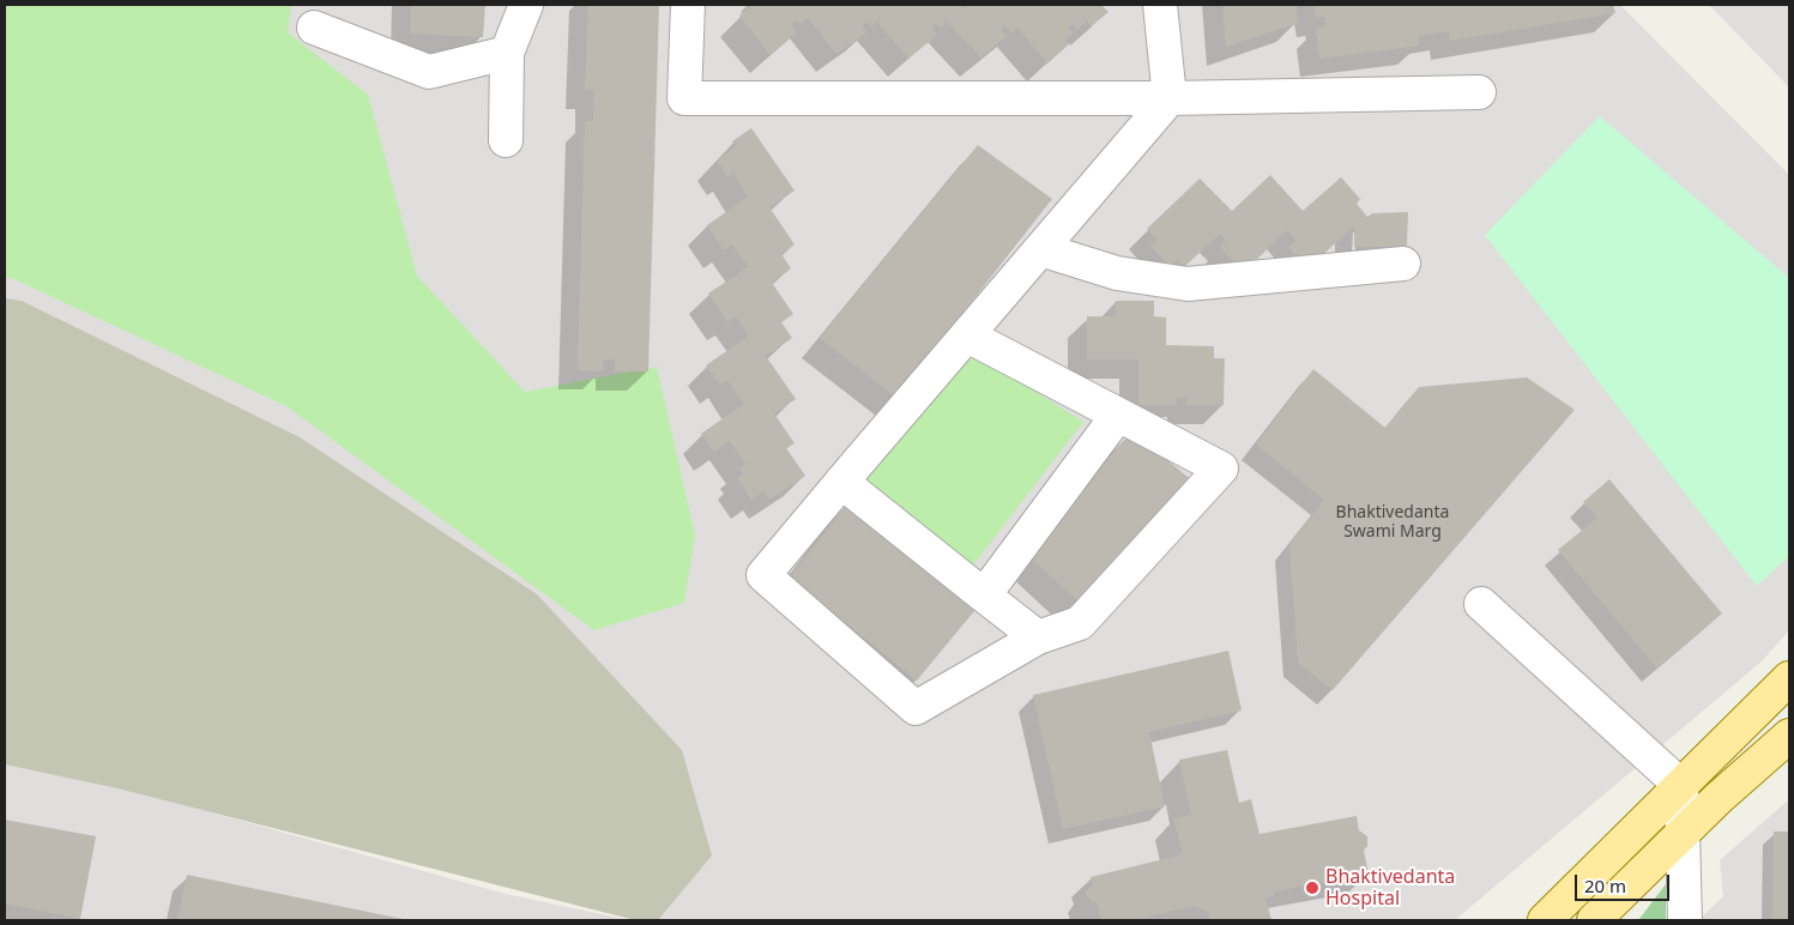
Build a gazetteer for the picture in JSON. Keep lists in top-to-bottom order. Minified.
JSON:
{"places":["Bhaktivedanta Hospital"],"house_numbers":["Bhaktivedanta Swami Marg"],"scale_bar":"20 m"}
